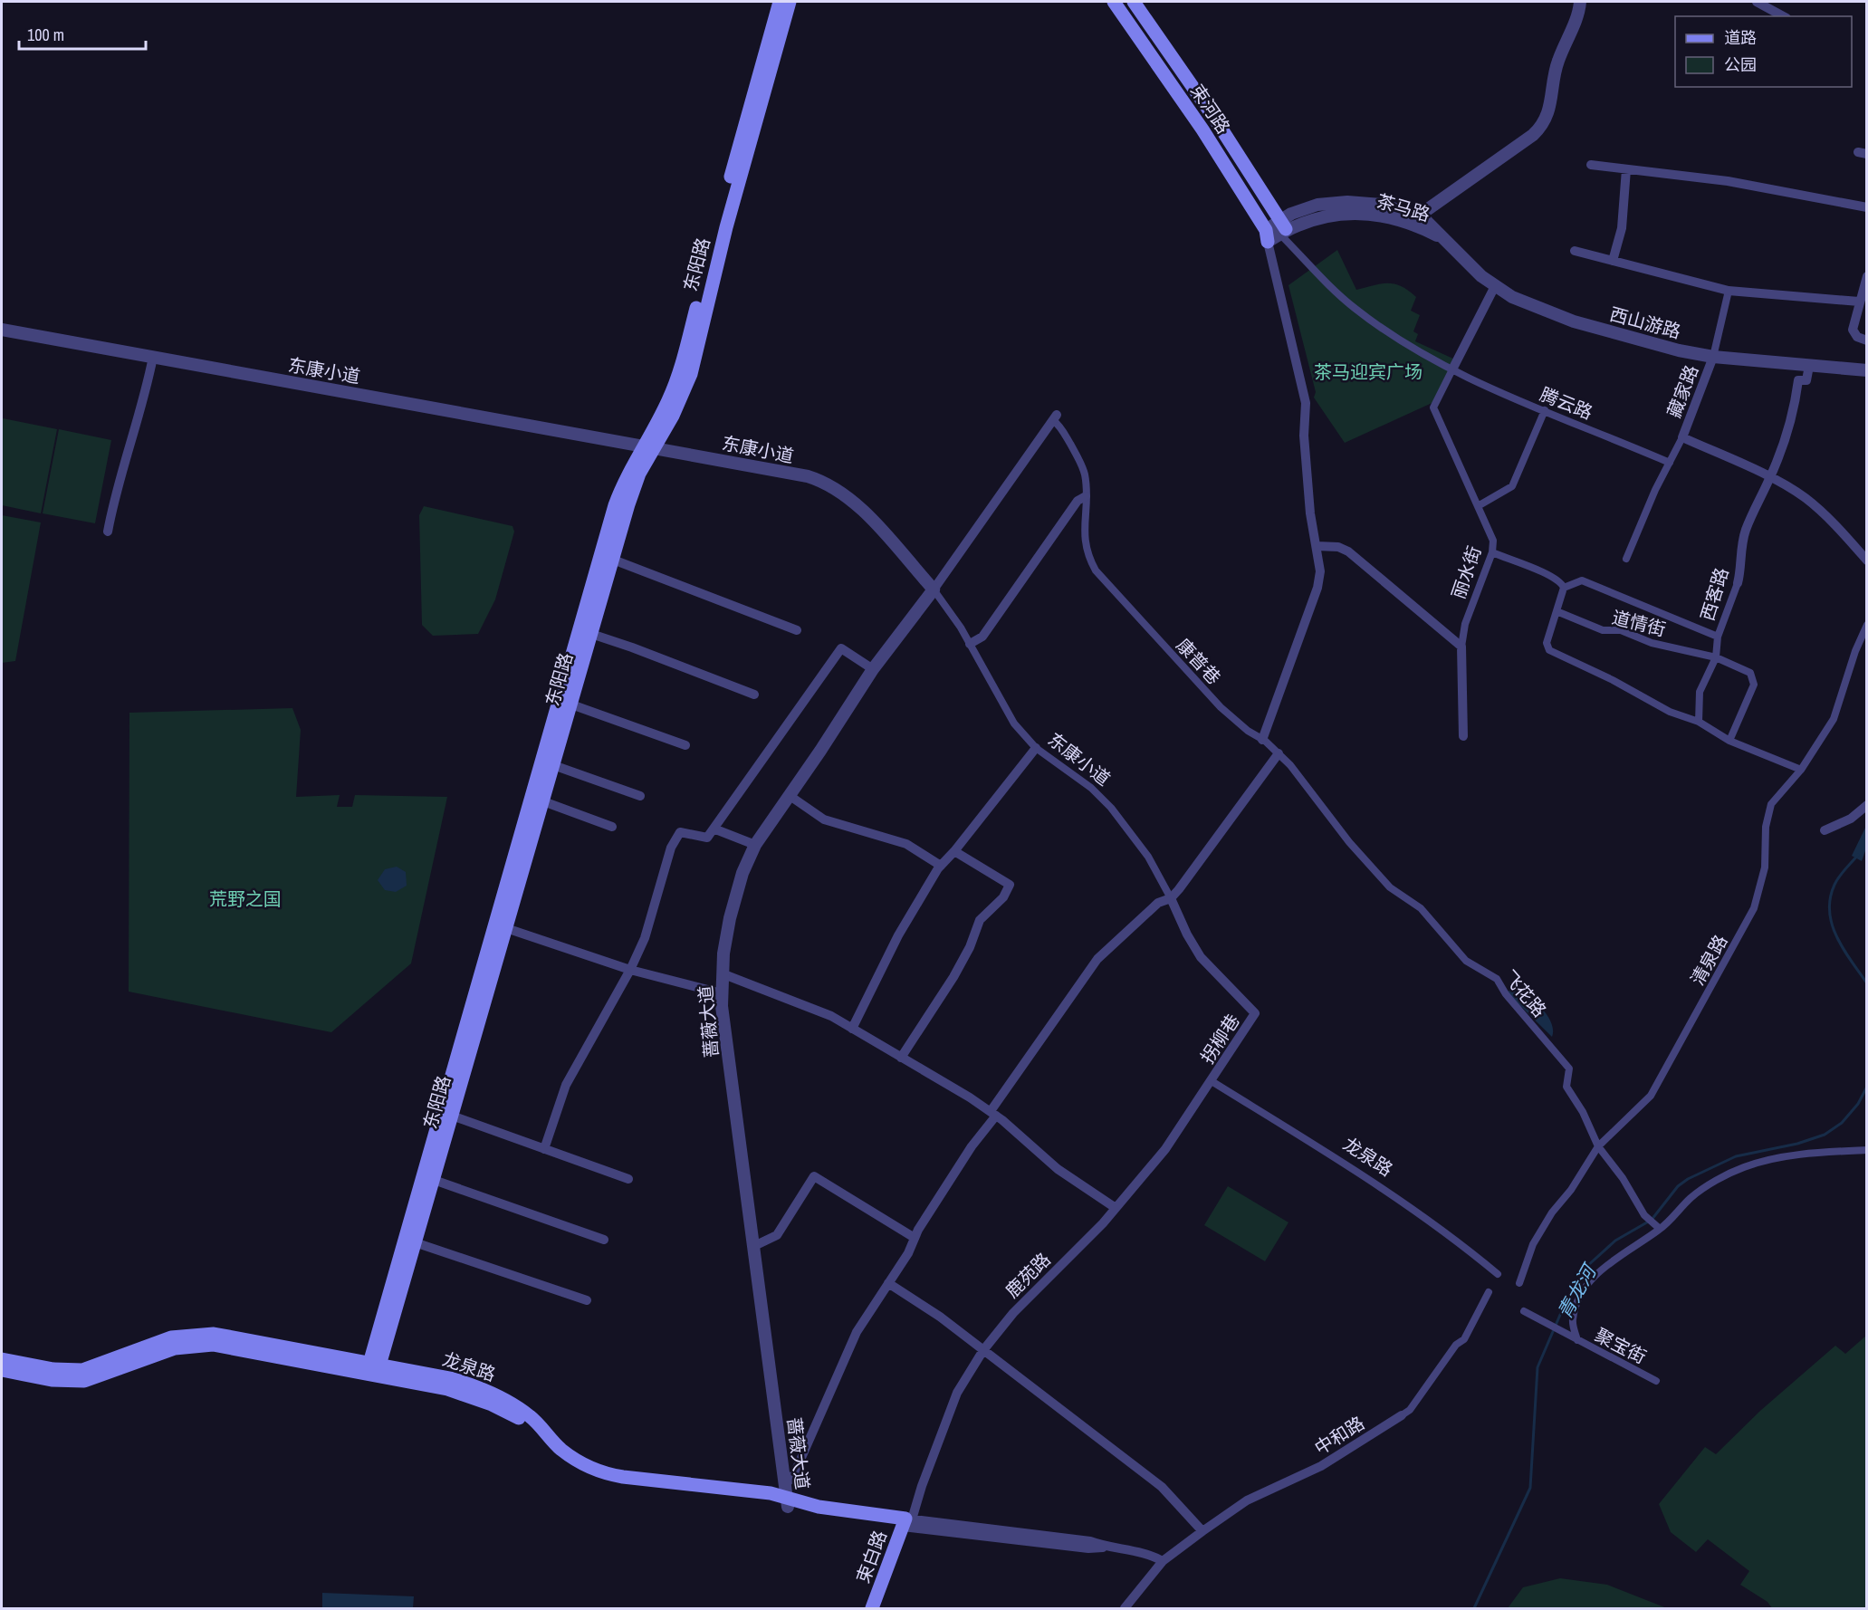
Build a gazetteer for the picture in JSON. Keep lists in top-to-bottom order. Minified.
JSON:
{"streets":{"main road":["束河路","东阳路","龙泉路","束白路"],"street":["茶马路","西山游路","东康小道","藏家路","腾云路","丽水街","西客路","道情街","康普巷","清泉路","飞花路","蔷薇大道","拐柳巷","鹿苑路","聚宝街","中和路"]},"crossings":[["束河路","茶马路"],["束河路","腾云路"],["茶马路","西山游路"],["茶马路","腾云路"],["东阳路","东康小道"],["东阳路","龙泉路"],["西山游路","藏家路"],["西山游路","西客路"],["东康小道","蔷薇大道"],["东康小道","拐柳巷"],["腾云路","丽水街"],["西客路","道情街"],["康普巷","飞花路"],["清泉路","飞花路"],["蔷薇大道","龙泉路"],["拐柳巷","龙泉路"],["拐柳巷","鹿苑路"],["龙泉路","鹿苑路"],["龙泉路","束白路"],["鹿苑路","束白路"]],"water":["青龙河"],"parks":["茶马迎宾广场","荒野之国"],"legend":["道路","公园"],"scale_bar":"100 m"}
